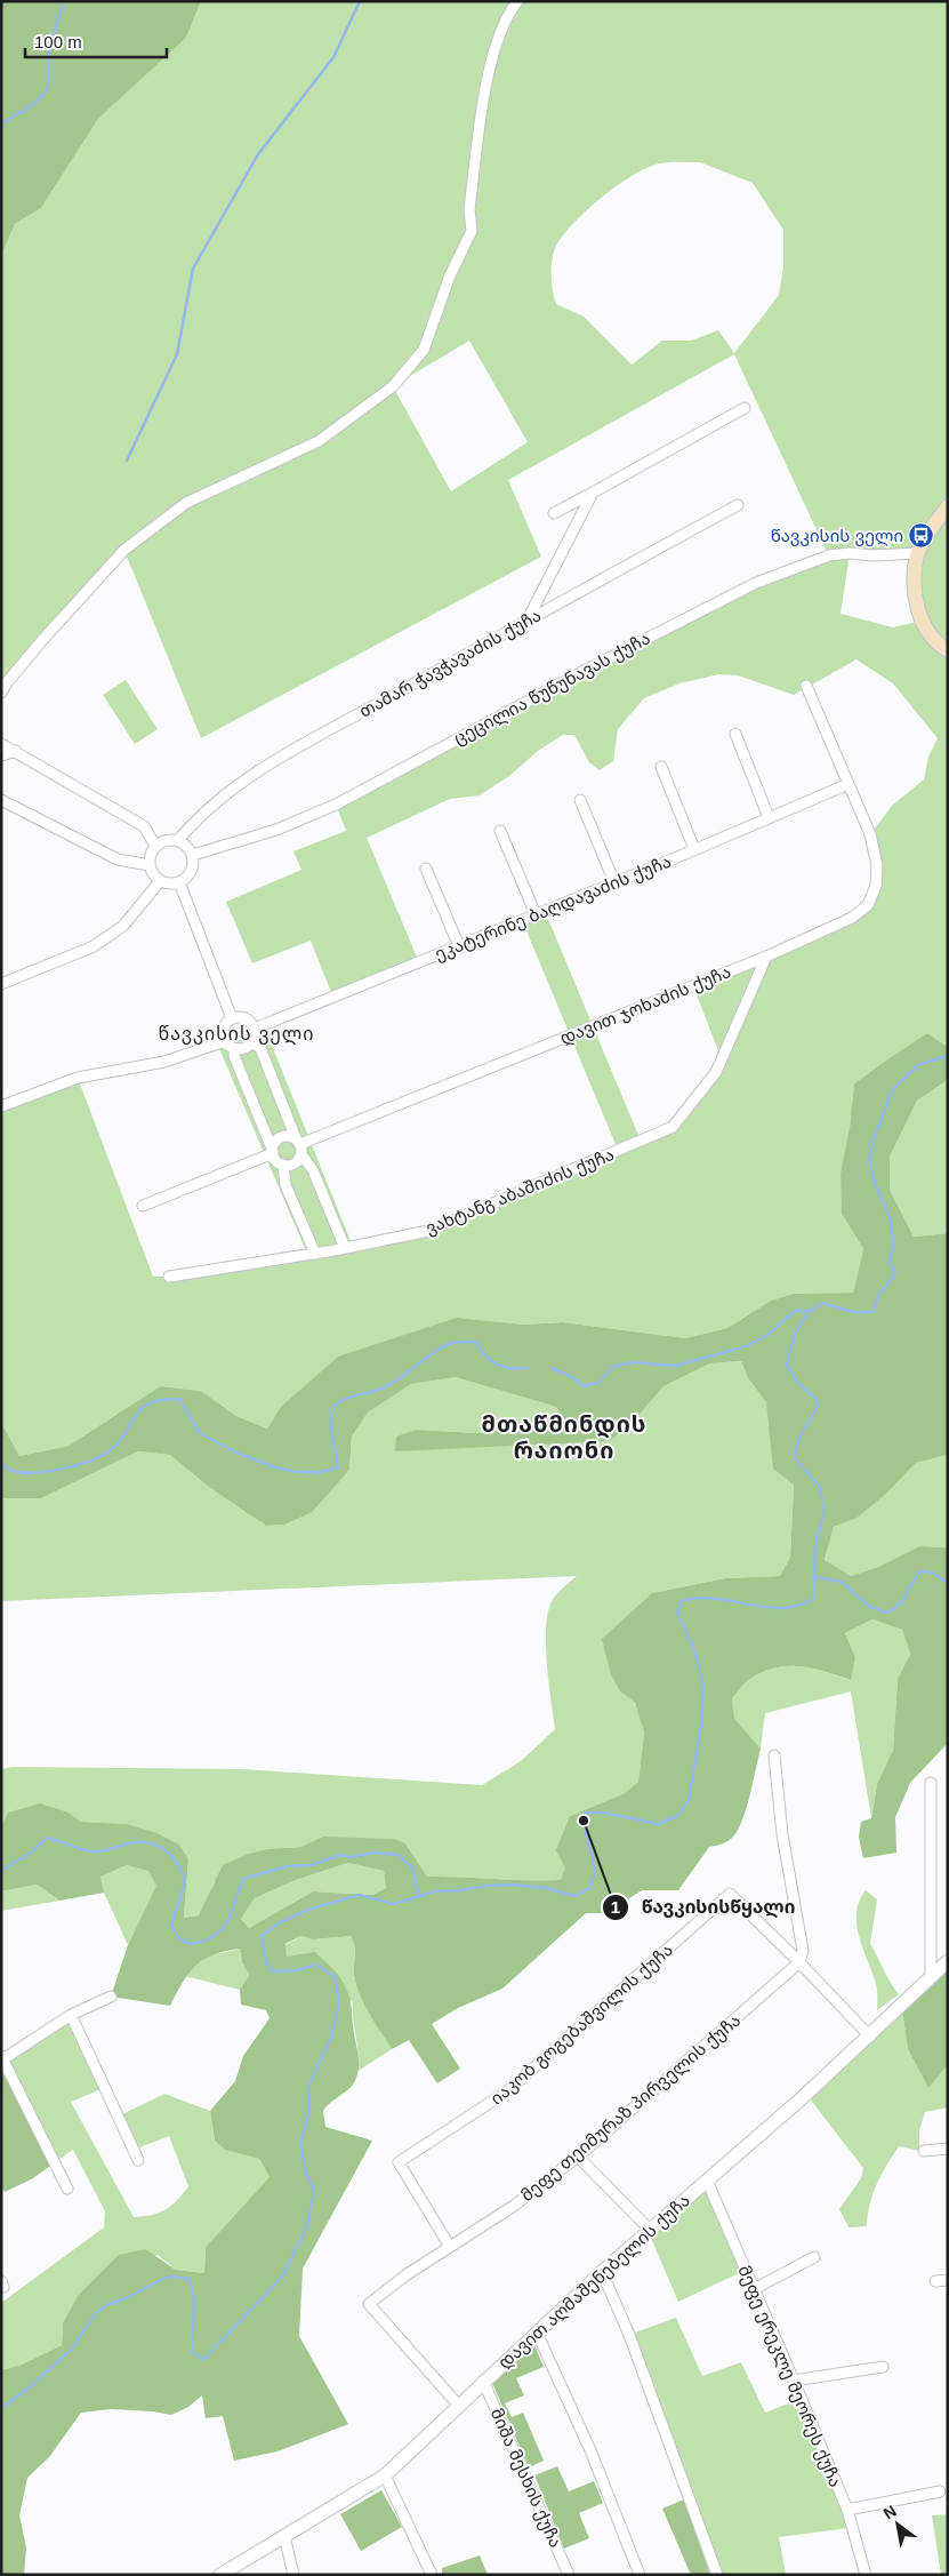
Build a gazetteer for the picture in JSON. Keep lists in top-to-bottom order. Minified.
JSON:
{"streets":{"street":["თამარ ჭავჭავაძის ქუჩა","ცეცილია წუწუნავას ქუჩა","ეკატერინე ბაღდავაძის ქუჩა","დავით ჯოხაძის ქუჩა","ვახტანგ აბაშიძის ქუჩა","იაკობ გოგებაშვილის ქუჩა","მეფე თეიმურაზ პირველის ქუჩა","დავით აღმაშენებელის ქუჩა","მეფე ერეკლე მეორეს ქუჩა","მიშა მესხის ქუჩა"]},"crossings":[["თამარ ჭავჭავაძის ქუჩა","ცეცილია წუწუნავას ქუჩა"],["ეკატერინე ბაღდავაძის ქუჩა","დავით ჯოხაძის ქუჩა"],["დავით ჯოხაძის ქუჩა","ვახტანგ აბაშიძის ქუჩა"],["იაკობ გოგებაშვილის ქუჩა","მეფე თეიმურაზ პირველის ქუჩა"],["იაკობ გოგებაშვილის ქუჩა","დავით აღმაშენებელის ქუჩა"],["მეფე თეიმურაზ პირველის ქუჩა","დავით აღმაშენებელის ქუჩა"],["დავით აღმაშენებელის ქუჩა","მეფე ერეკლე მეორეს ქუჩა"],["დავით აღმაშენებელის ქუჩა","მიშა მესხის ქუჩა"]],"districts":["წავკისის ველი","მთაწმინდის რაიონი"],"places":{"bus stop":["წავკისის ველი"],"other":["წავკისისწყალი"]},"scale_bar":"100 m","north":"top left"}
